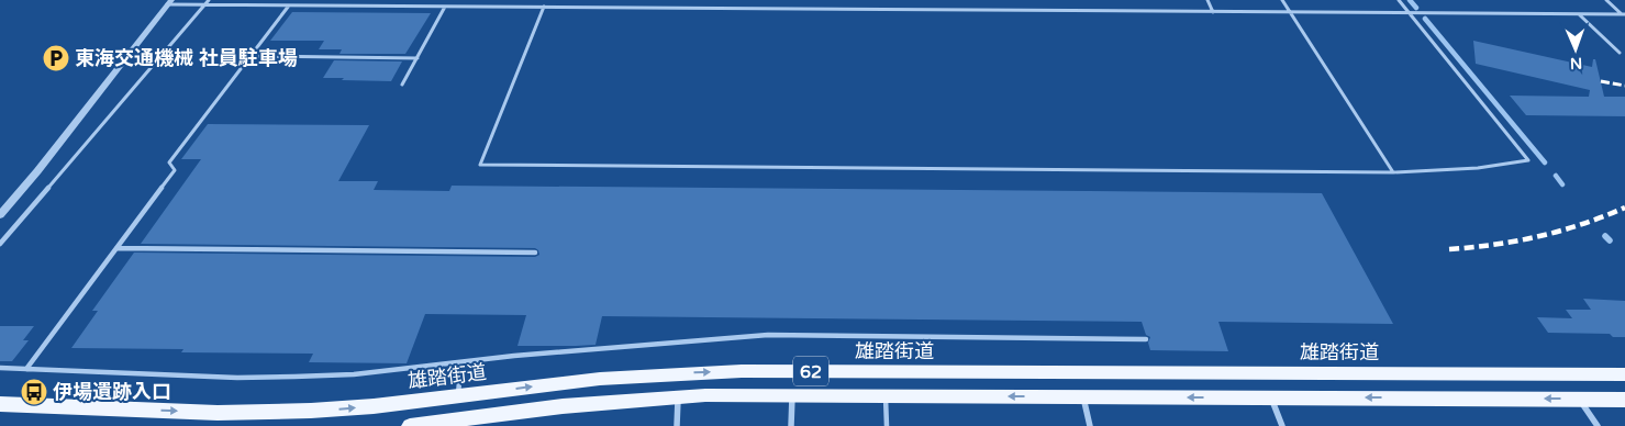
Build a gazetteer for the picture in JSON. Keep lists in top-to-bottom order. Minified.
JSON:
{"streets":{"main road":["雄踏街道","62"]},"places":{"parking":["東海交通機械 社員駐車場"],"bus stop":["伊場遺跡入口"]},"north":"bottom"}
